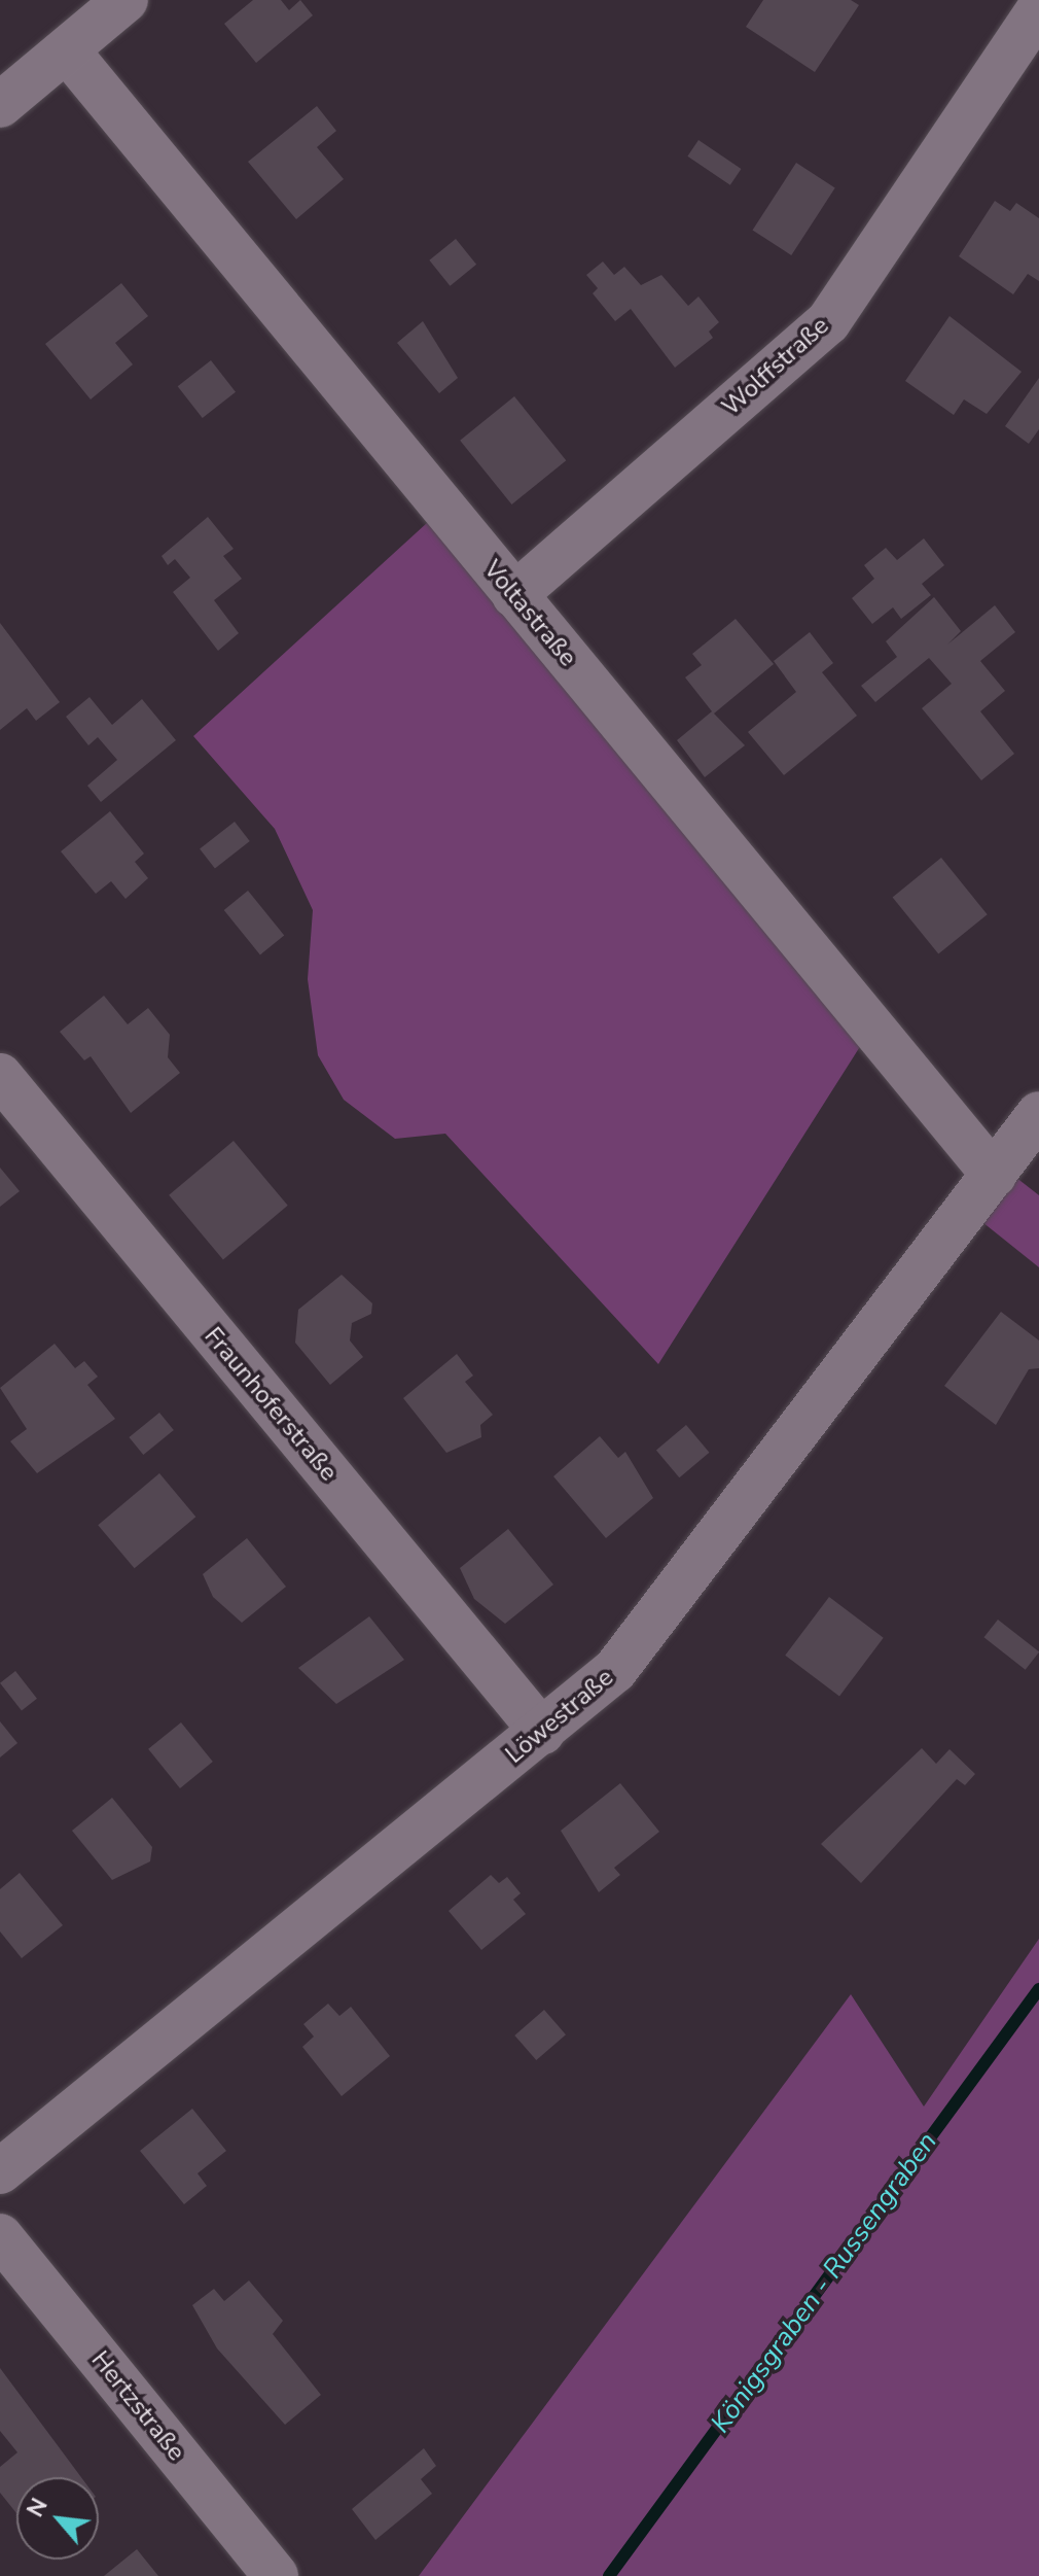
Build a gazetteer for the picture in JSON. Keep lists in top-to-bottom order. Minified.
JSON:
{"streets":{"street":["Wolffstraße","Voltastraße","Fraunhoferstraße","Löwestraße","Hertzstraße"]},"crossings":[["Wolffstraße","Voltastraße"],["Voltastraße","Löwestraße"],["Fraunhoferstraße","Löwestraße"]],"water":["Königsgraben - Russengraben"],"north":"top left"}
